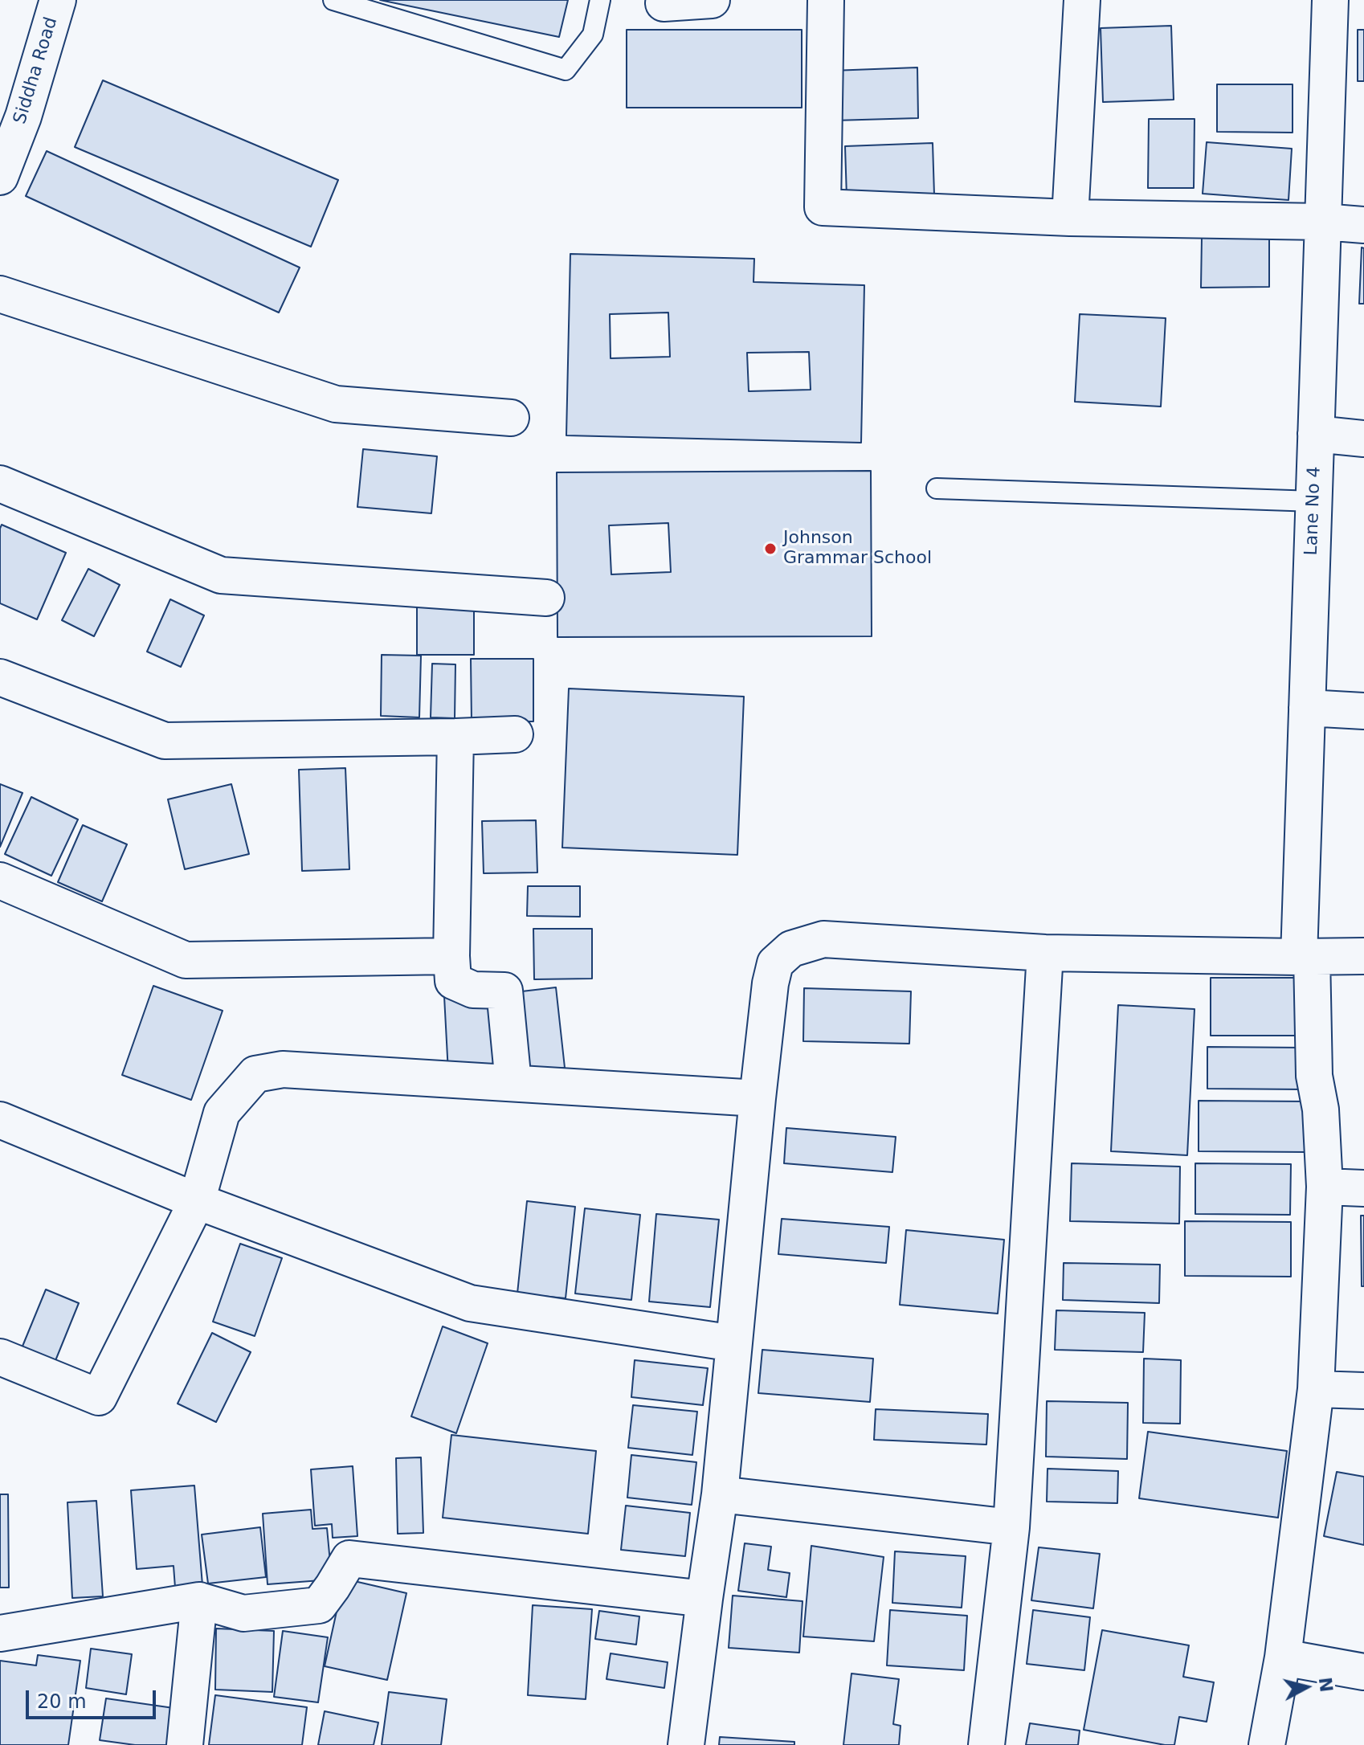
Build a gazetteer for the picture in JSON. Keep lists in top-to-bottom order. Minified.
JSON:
{"streets":{"street":["Siddha Road","Lane No 4"]},"places":["Johnson Grammar School"],"scale_bar":"20 m","north":"right"}
